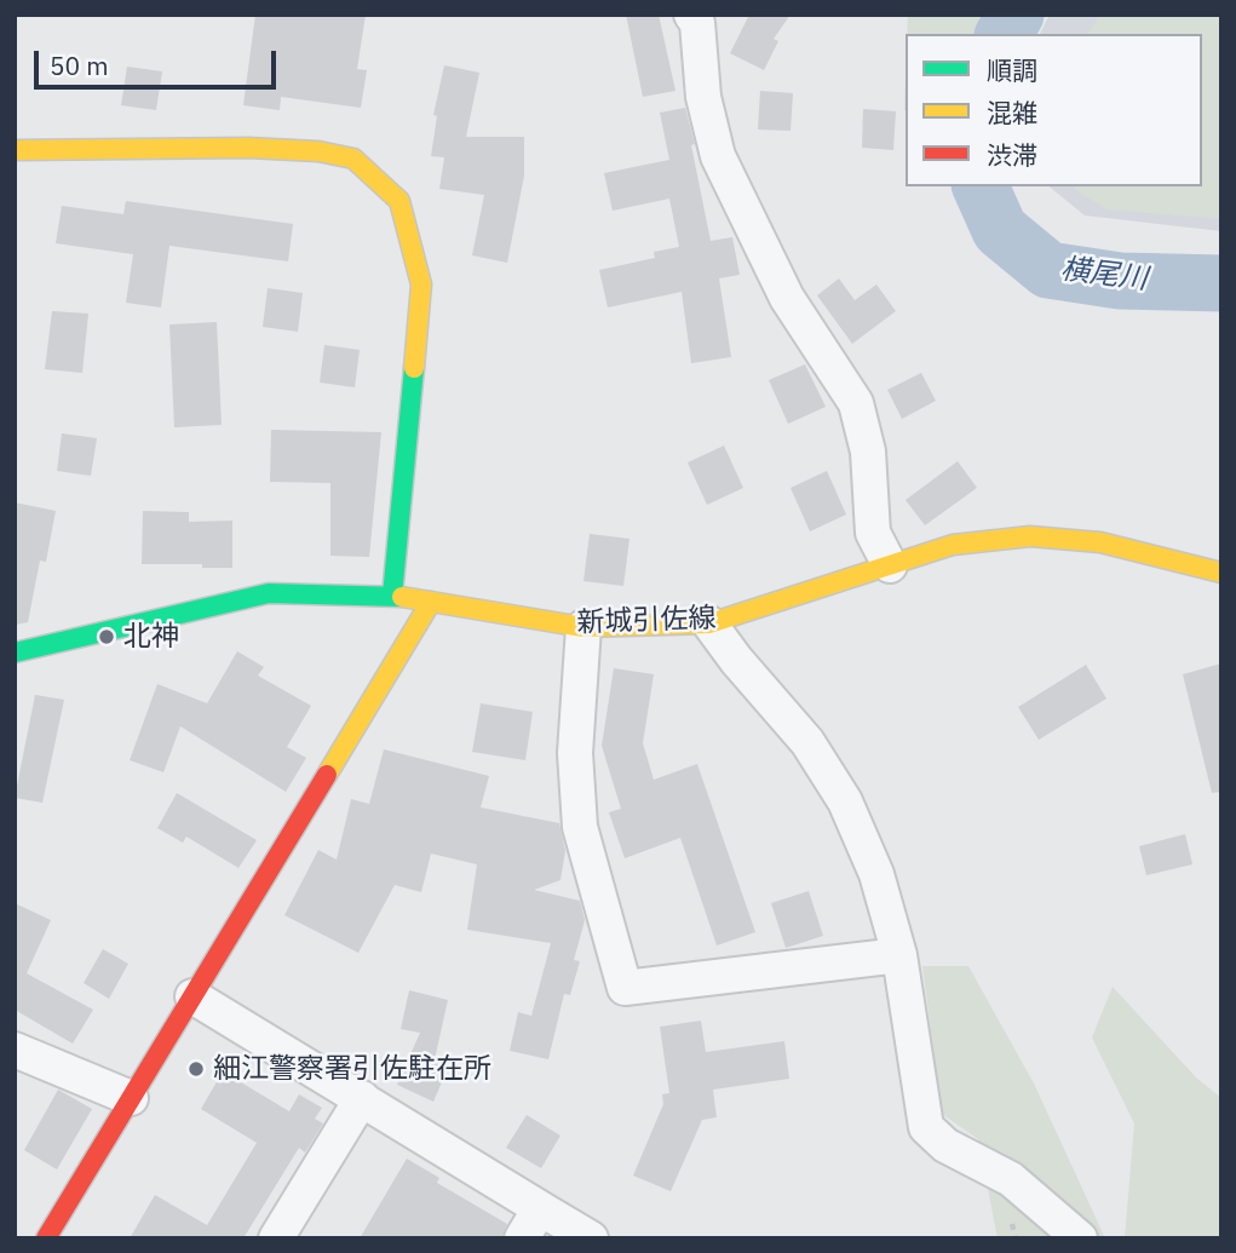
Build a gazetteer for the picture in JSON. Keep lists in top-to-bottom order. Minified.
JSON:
{"streets":{"street":["新城引佐線"]},"water":["横尾川"],"places":["北神","細江警察署引佐駐在所"],"legend":["順調","混雑","渋滞"],"scale_bar":"50 m"}
